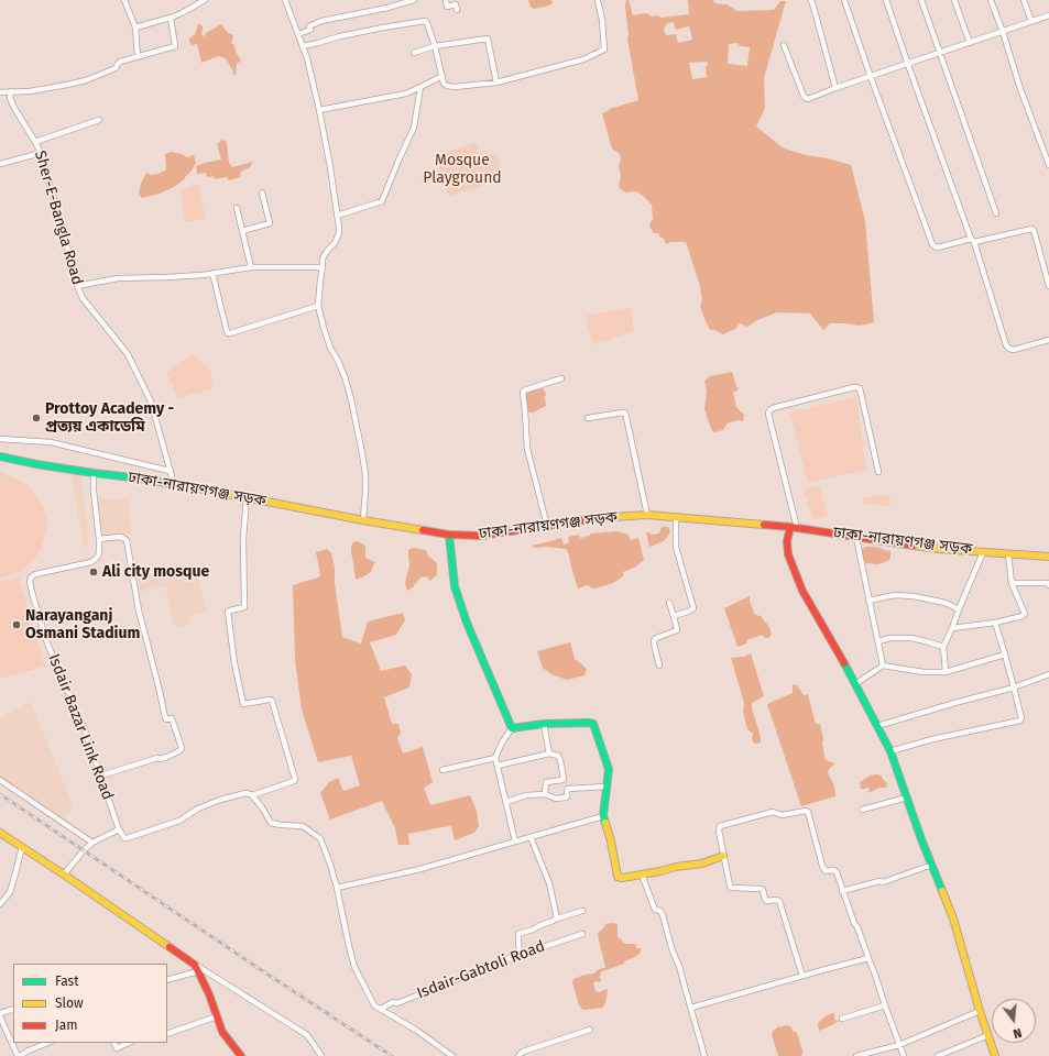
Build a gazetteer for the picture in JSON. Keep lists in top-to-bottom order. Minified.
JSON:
{"streets":{"main road":["ঢাকা-নারায়ণগঞ্জ সড়ক"],"street":["Sher-E-Bangla Road","Isdair Bazar Link Road","Isdair-Gabtoli Road"]},"crossings":[["Sher-E-Bangla Road","ঢাকা-নারায়ণগঞ্জ সড়ক"],["ঢাকা-নারায়ণগঞ্জ সড়ক","Isdair Bazar Link Road"]],"parks":["Mosque Playground"],"places":["Prottoy Academy - প্রত্যয় একাডেমি","Ali city mosque","Narayanganj Osmani Stadium"],"legend":["Fast","Slow","Jam"],"north":"bottom"}
